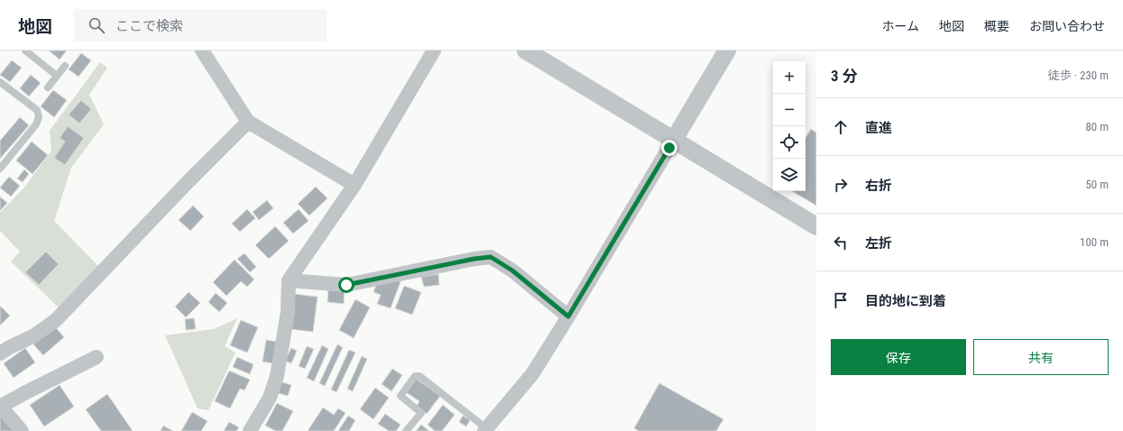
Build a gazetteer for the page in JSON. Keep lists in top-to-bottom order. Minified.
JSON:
{"page":{"header":"地図","search":"ここで検索","nav":["ホーム","地図","概要","お問い合わせ"],"heading":["3 分","徒歩 · 230 m"],"map_buttons":["+","−"],"list":[["直進","80 m"],["右折","50 m"],["左折","100 m"],"目的地に到着"],"buttons":["保存","共有"]}}
